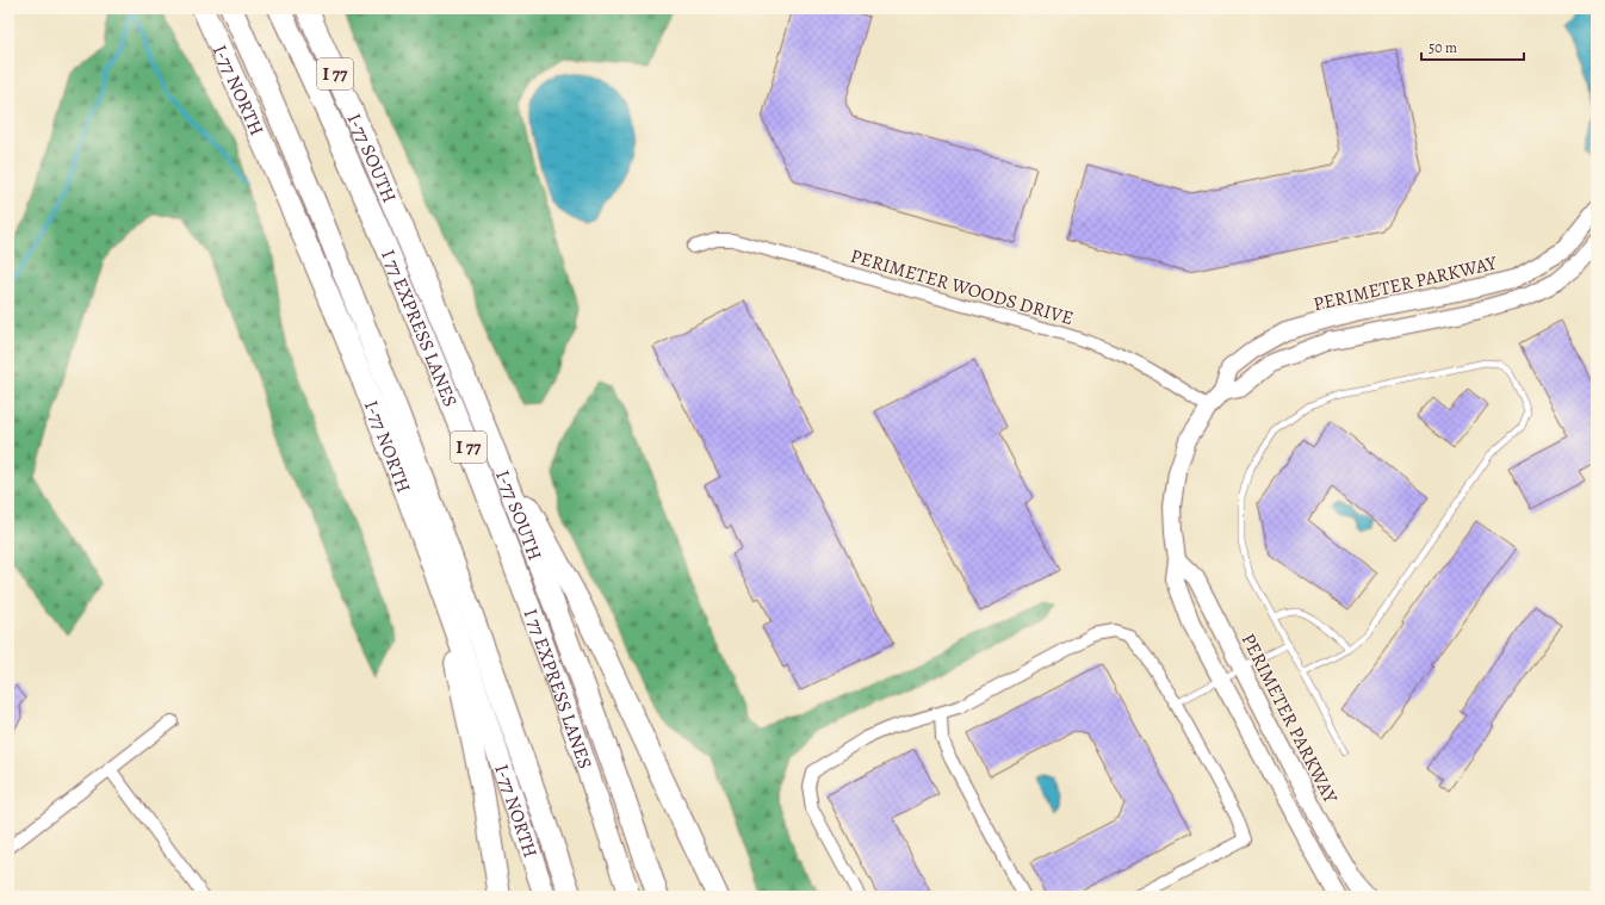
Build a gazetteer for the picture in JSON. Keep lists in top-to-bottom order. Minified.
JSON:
{"streets":{"highway":["I 77","I-77 NORTH","I-77 SOUTH","I 77 EXPRESS LANES"],"street":["PERIMETER PARKWAY","PERIMETER WOODS DRIVE"]},"crossings":[["PERIMETER PARKWAY","PERIMETER WOODS DRIVE"]],"scale_bar":"50 m"}
